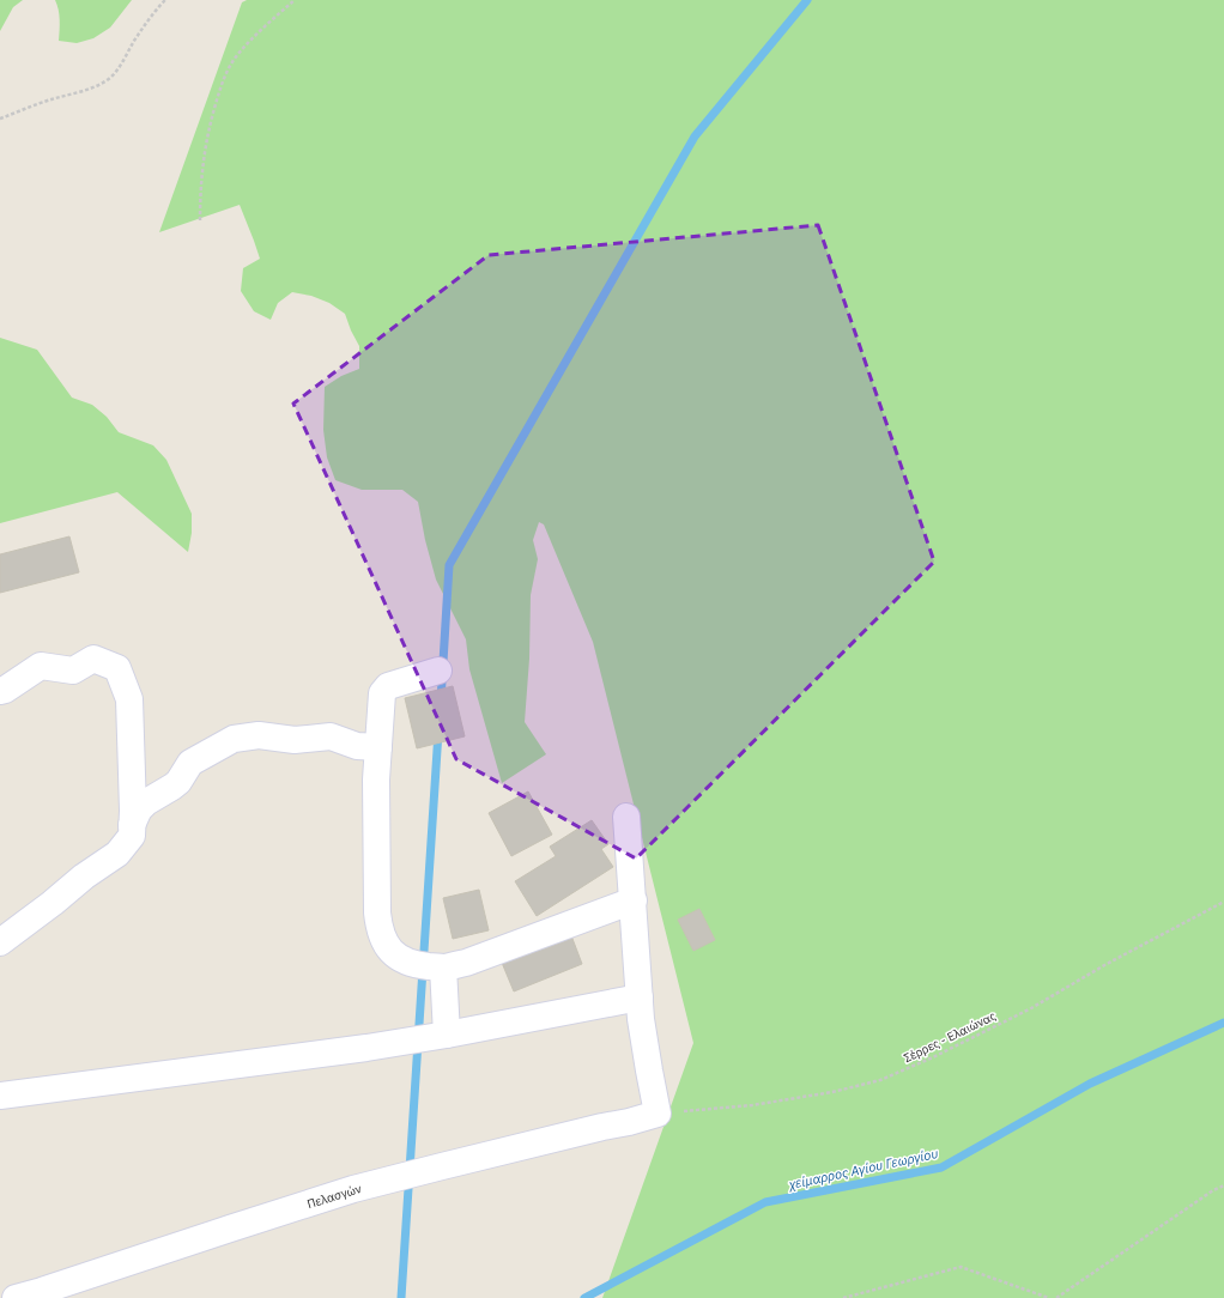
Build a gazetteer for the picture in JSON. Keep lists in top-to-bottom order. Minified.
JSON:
{"streets":{"street":["Πελασγών"],"path":["Σέρρες - Ελαιώνας"]},"crossings":[["Σέρρες - Ελαιώνας","Πελασγών"]],"water":["χείμαρρος Αγίου Γεωργίου"]}
